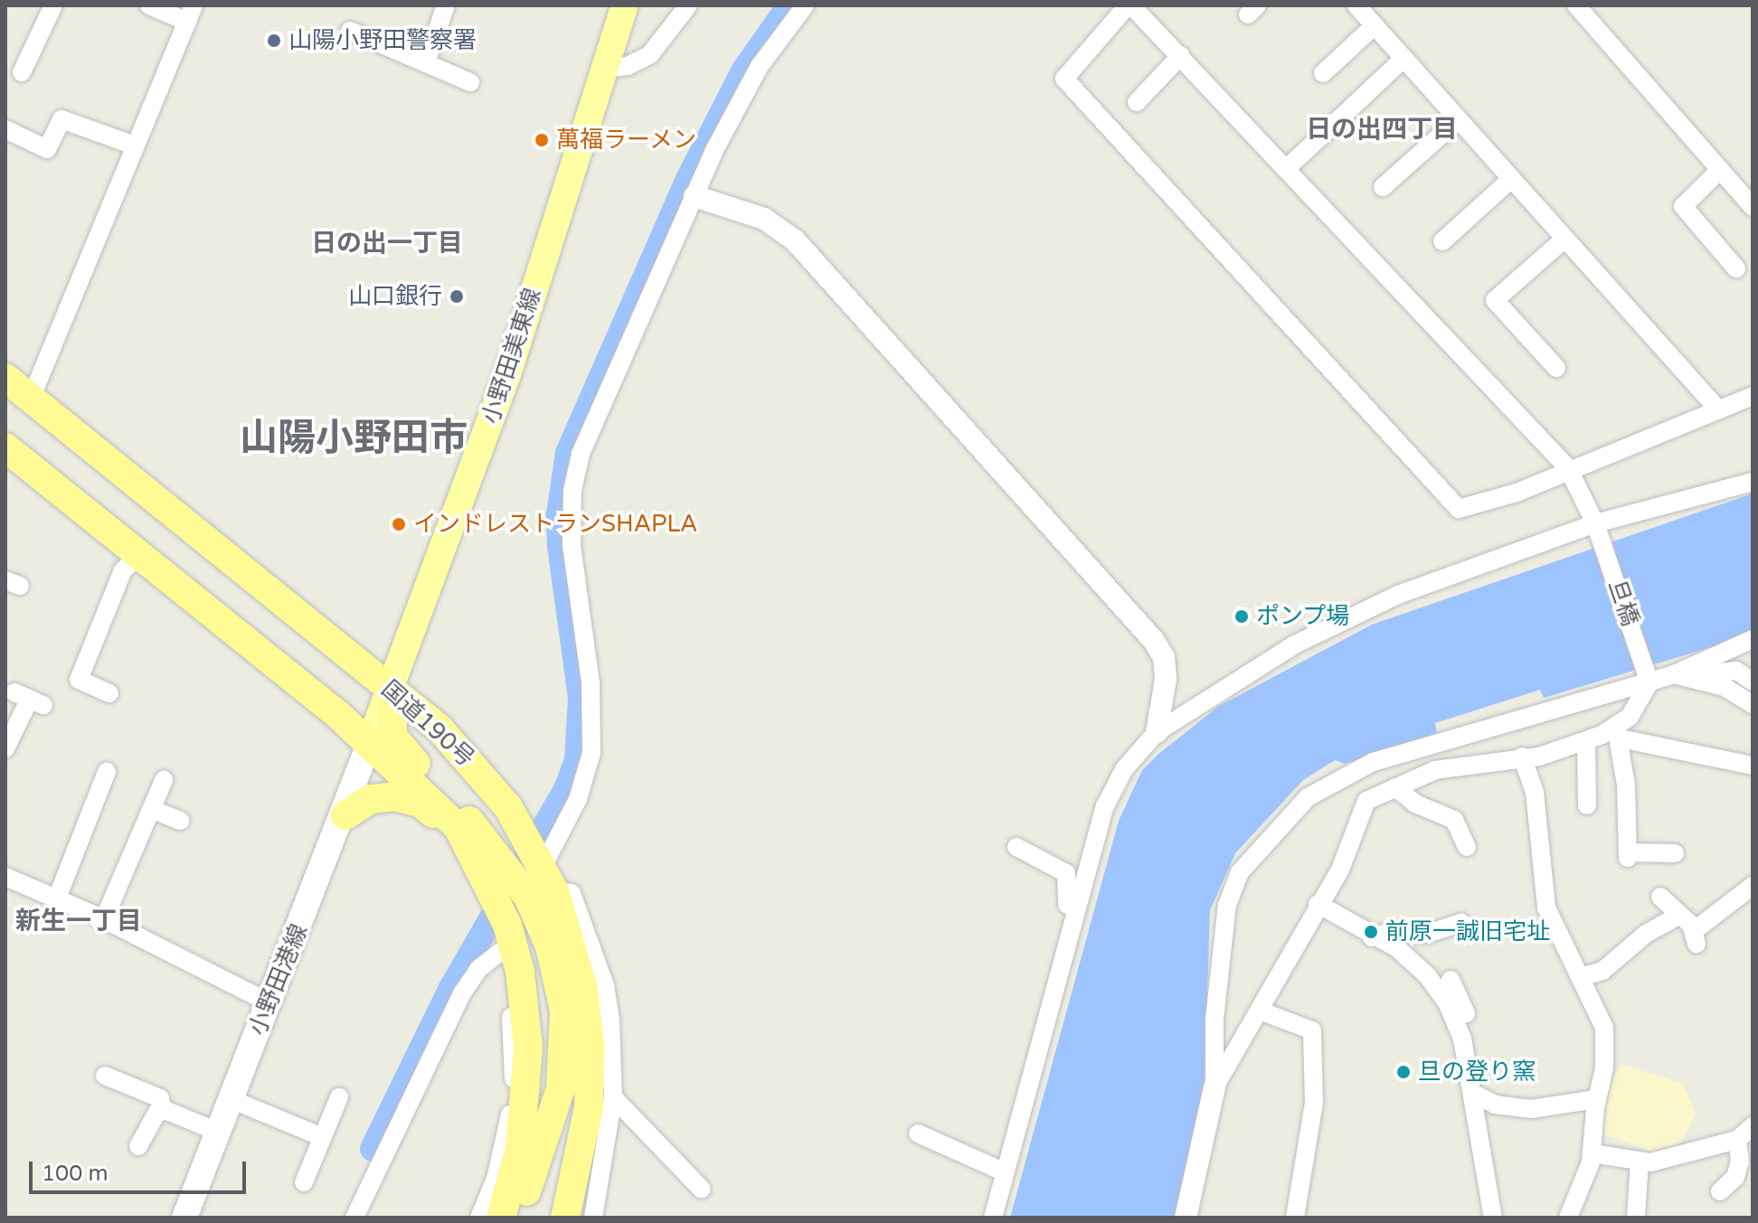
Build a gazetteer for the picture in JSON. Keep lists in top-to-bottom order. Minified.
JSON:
{"streets":{"highway":["国道190号"],"main road":["小野田美東線","小野田港線"],"street":["旦橋"]},"crossings":[["小野田美東線","国道190号"],["小野田美東線","小野田港線"]],"districts":["日の出四丁目","日の出一丁目","山陽小野田市","新生一丁目"],"places":["山陽小野田警察署","萬福ラーメン","山口銀行","インドレストランSHAPLA","ポンプ場","前原一誠旧宅址","旦の登り窯"],"scale_bar":"100 m"}
